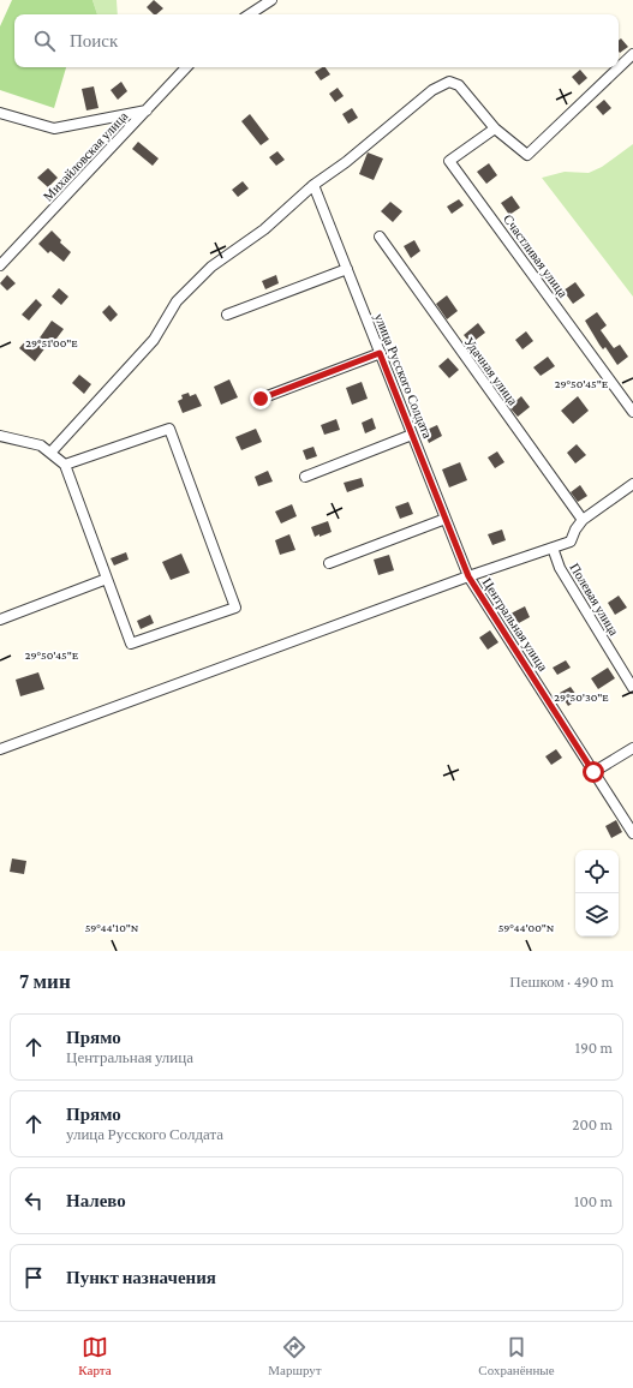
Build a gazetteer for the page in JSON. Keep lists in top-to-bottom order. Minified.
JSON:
{"streets":{"street":["Михайловская улица","Счастливая улица","Удачная улица","улица Русского Солдата","Полевая улица","Центральная улица"]},"crossings":[["улица Русского Солдата","Центральная улица"]],"page":{"search":"Поиск","heading":["7 мин","Пешком · 490 m"],"list":[["Прямо","Центральная улица","190 m"],["Прямо","улица Русского Солдата","200 m"],["Налево","100 m"],"Пункт назначения"],"nav":["Карта","Маршрут","Сохранённые"]},"coordinates":["29°51'00\"E","29°50'45\"E","29°50'30\"E","59°44'10\"N","59°44'00\"N"]}
